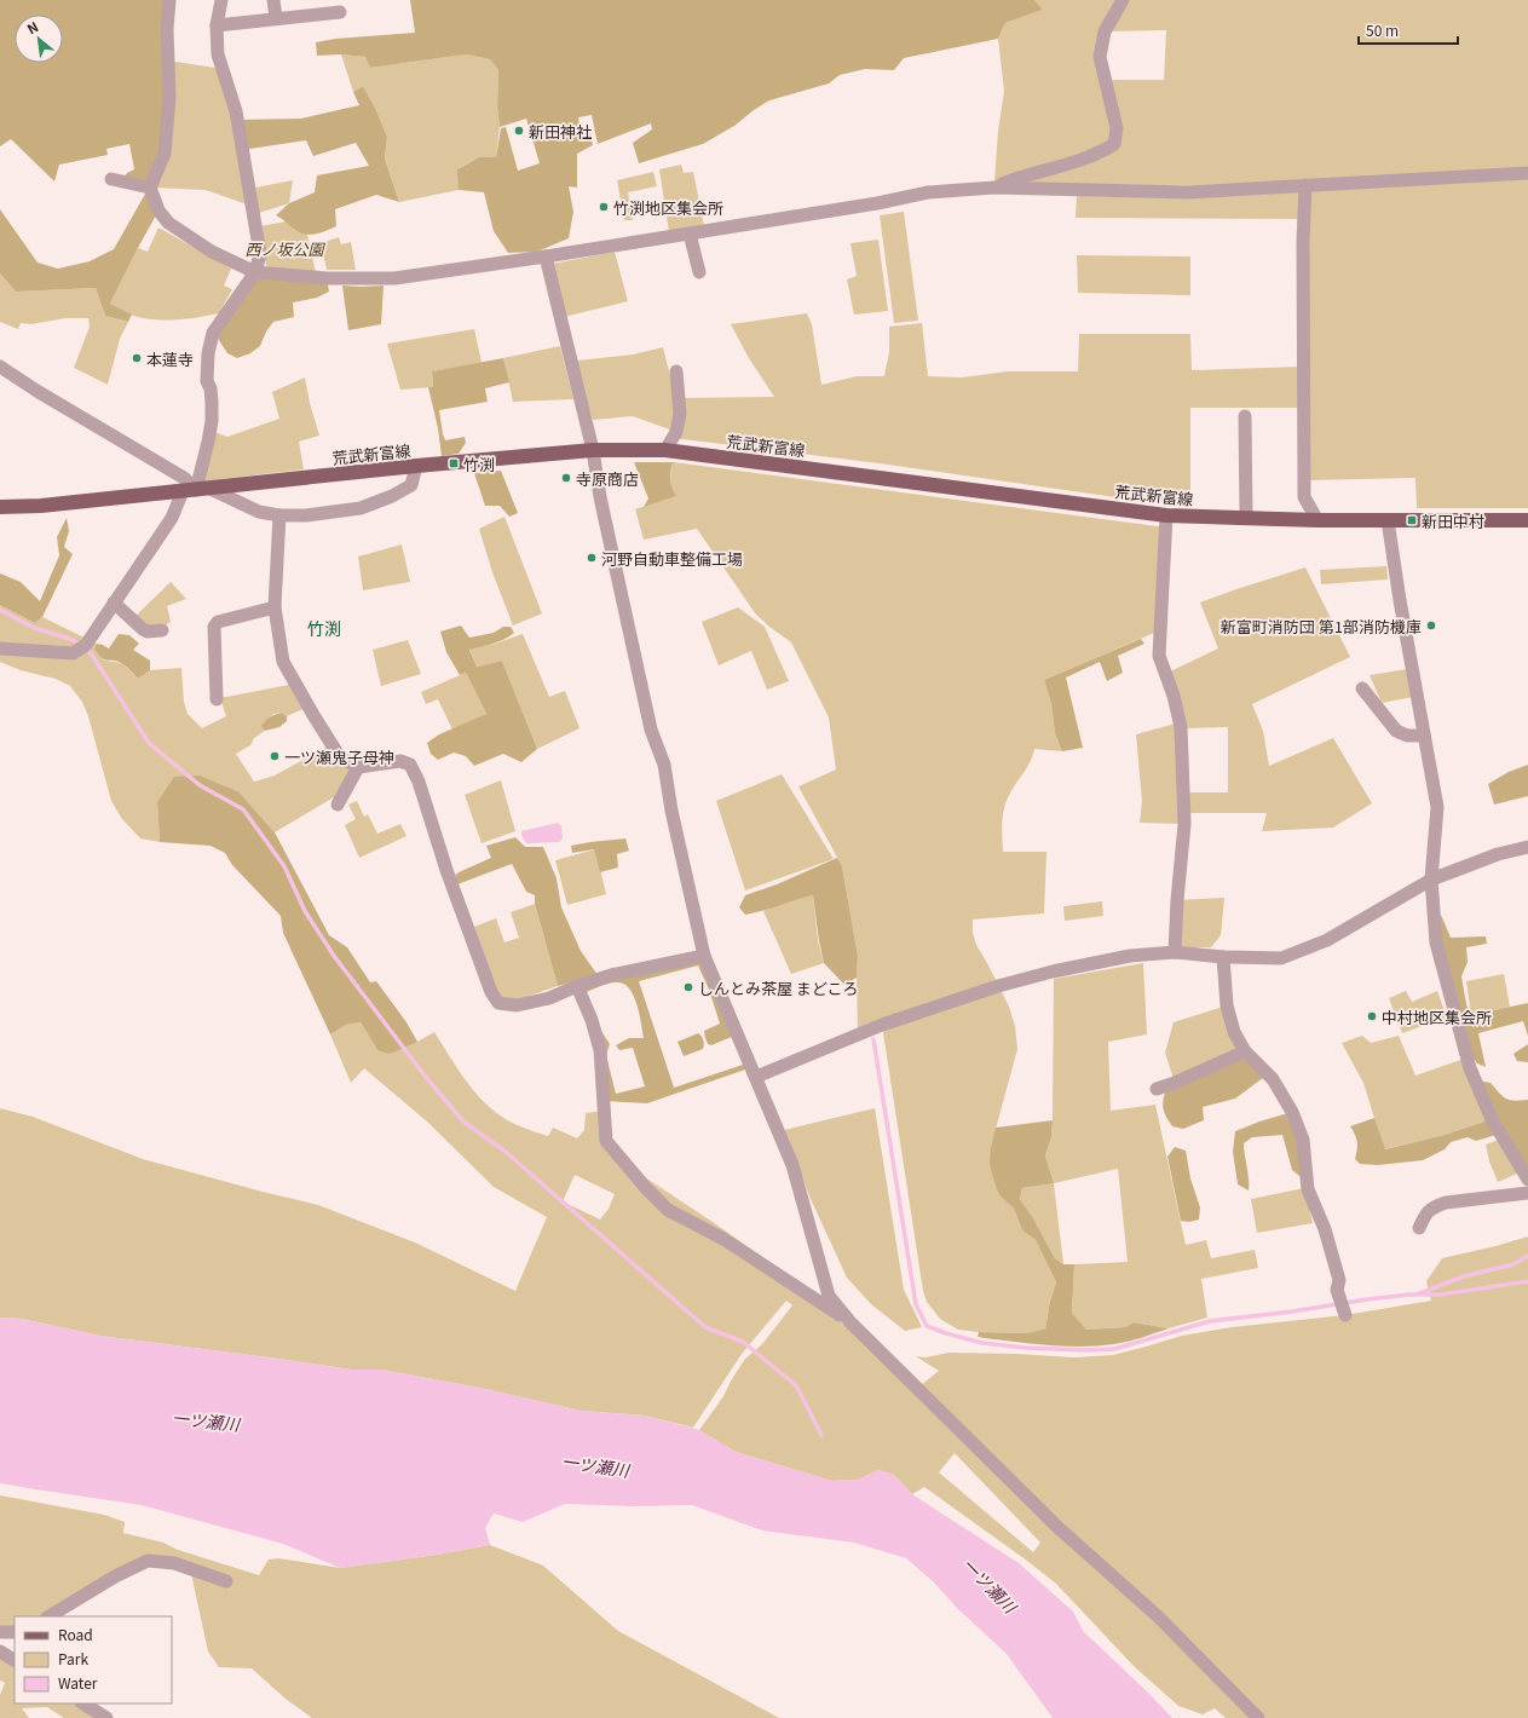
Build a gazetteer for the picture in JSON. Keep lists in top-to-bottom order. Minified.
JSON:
{"streets":{"main road":["荒武新富線"]},"districts":["竹渕"],"water":["一ツ瀬川"],"parks":["西ノ坂公園"],"places":{"other":["新田神社","竹渕地区集会所","本蓮寺","寺原商店","河野自動車整備工場","新富町消防団 第1部消防機庫","一ツ瀬鬼子母神","しんとみ茶屋 まどころ","中村地区集会所"],"transit":["竹渕","新田中村"]},"legend":["Road","Park","Water"],"scale_bar":"50 m","north":"top left"}
